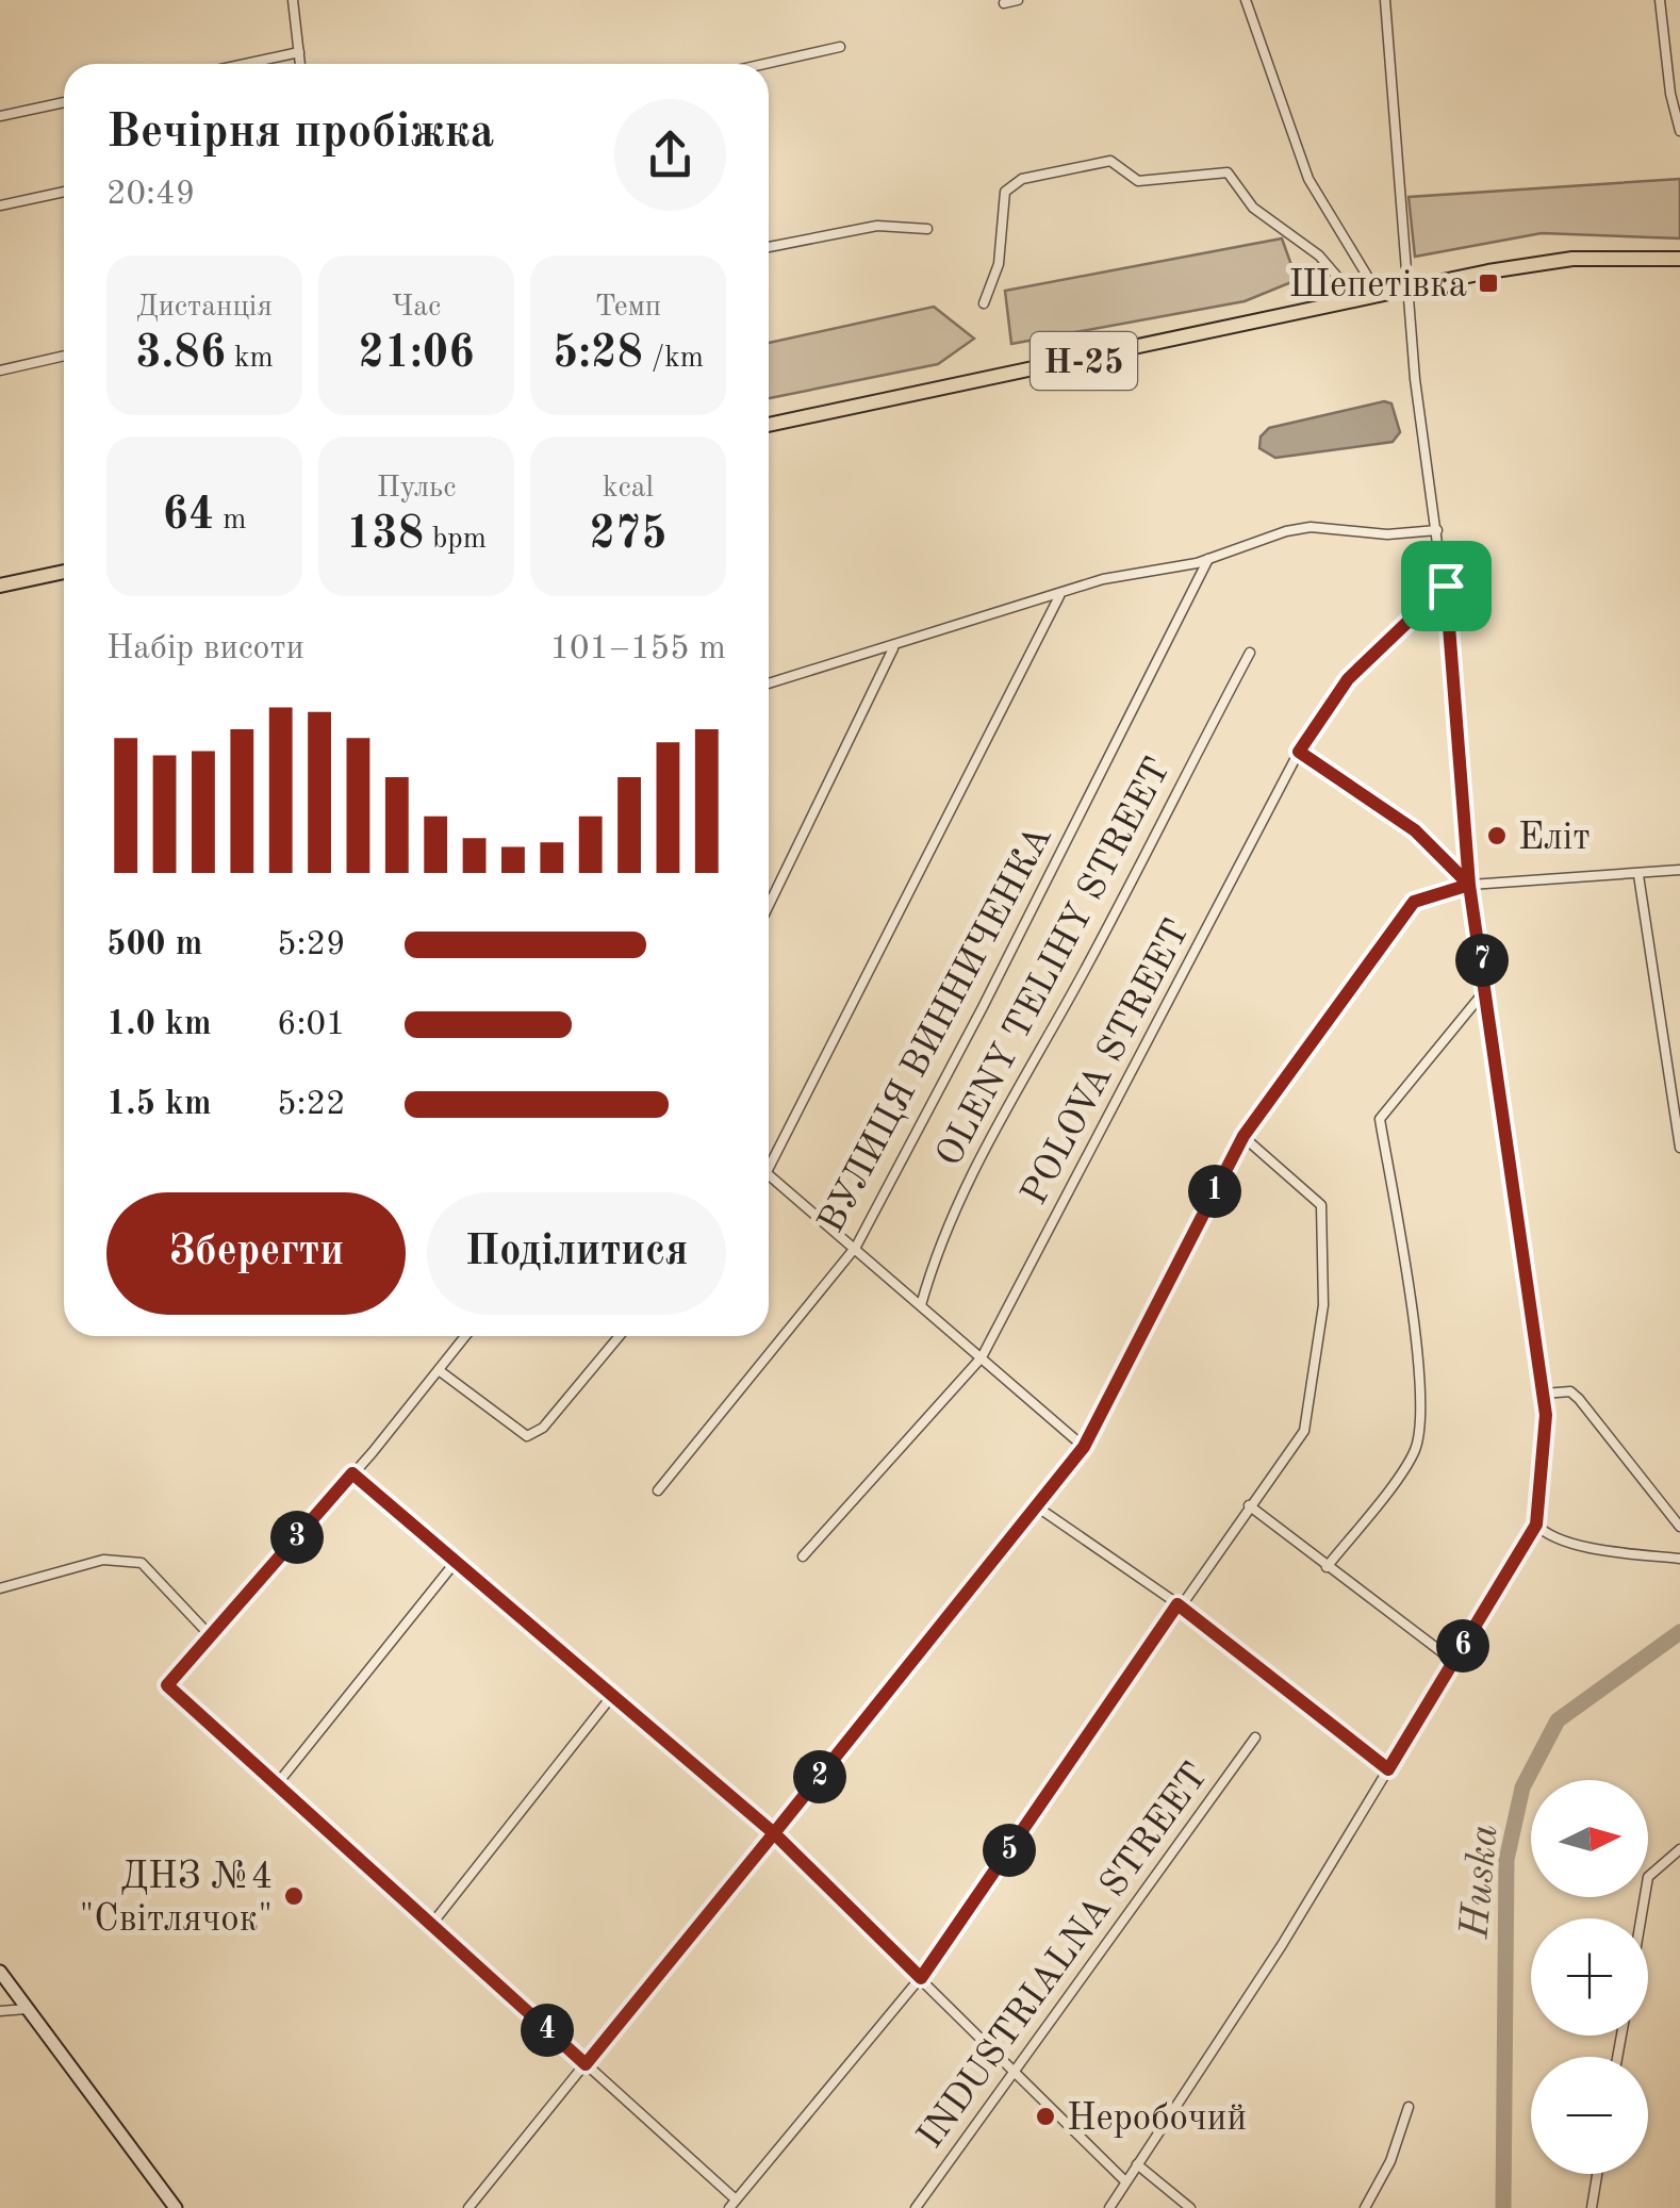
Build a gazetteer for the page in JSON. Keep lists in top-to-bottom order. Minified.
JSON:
{"streets":{"main road":["Н-25"],"street":["OLENY TELIHY STREET","ВУЛИЦЯ ВИННИЧЕНКА","POLOVA STREET","INDUSTRIALNA STREET"]},"water":["Huska"],"places":{"transit":["Шепетівка"],"other":["Еліт","ДНЗ №4 \"Світлячок\"","Неробочий"]},"north":"right","page":{"heading":["Вечірня пробіжка","20:49"],"stats":[["Дистанція","3.86 km"],["Час","21:06"],["Темп","5:28 /km"],["64 m"],["Пульс","138 bpm"],["kcal","275"]],"chart":["Набір висоти","101–155 m"],"list":[{"name":"500 m","note":"5:29"},{"name":"1.0 km","note":"6:01"},{"name":"1.5 km","note":"5:22"}],"pins":["7","1","3","6","2","5","4"],"buttons":["Зберегти","Поділитися"],"map_buttons":["+","−"]}}
